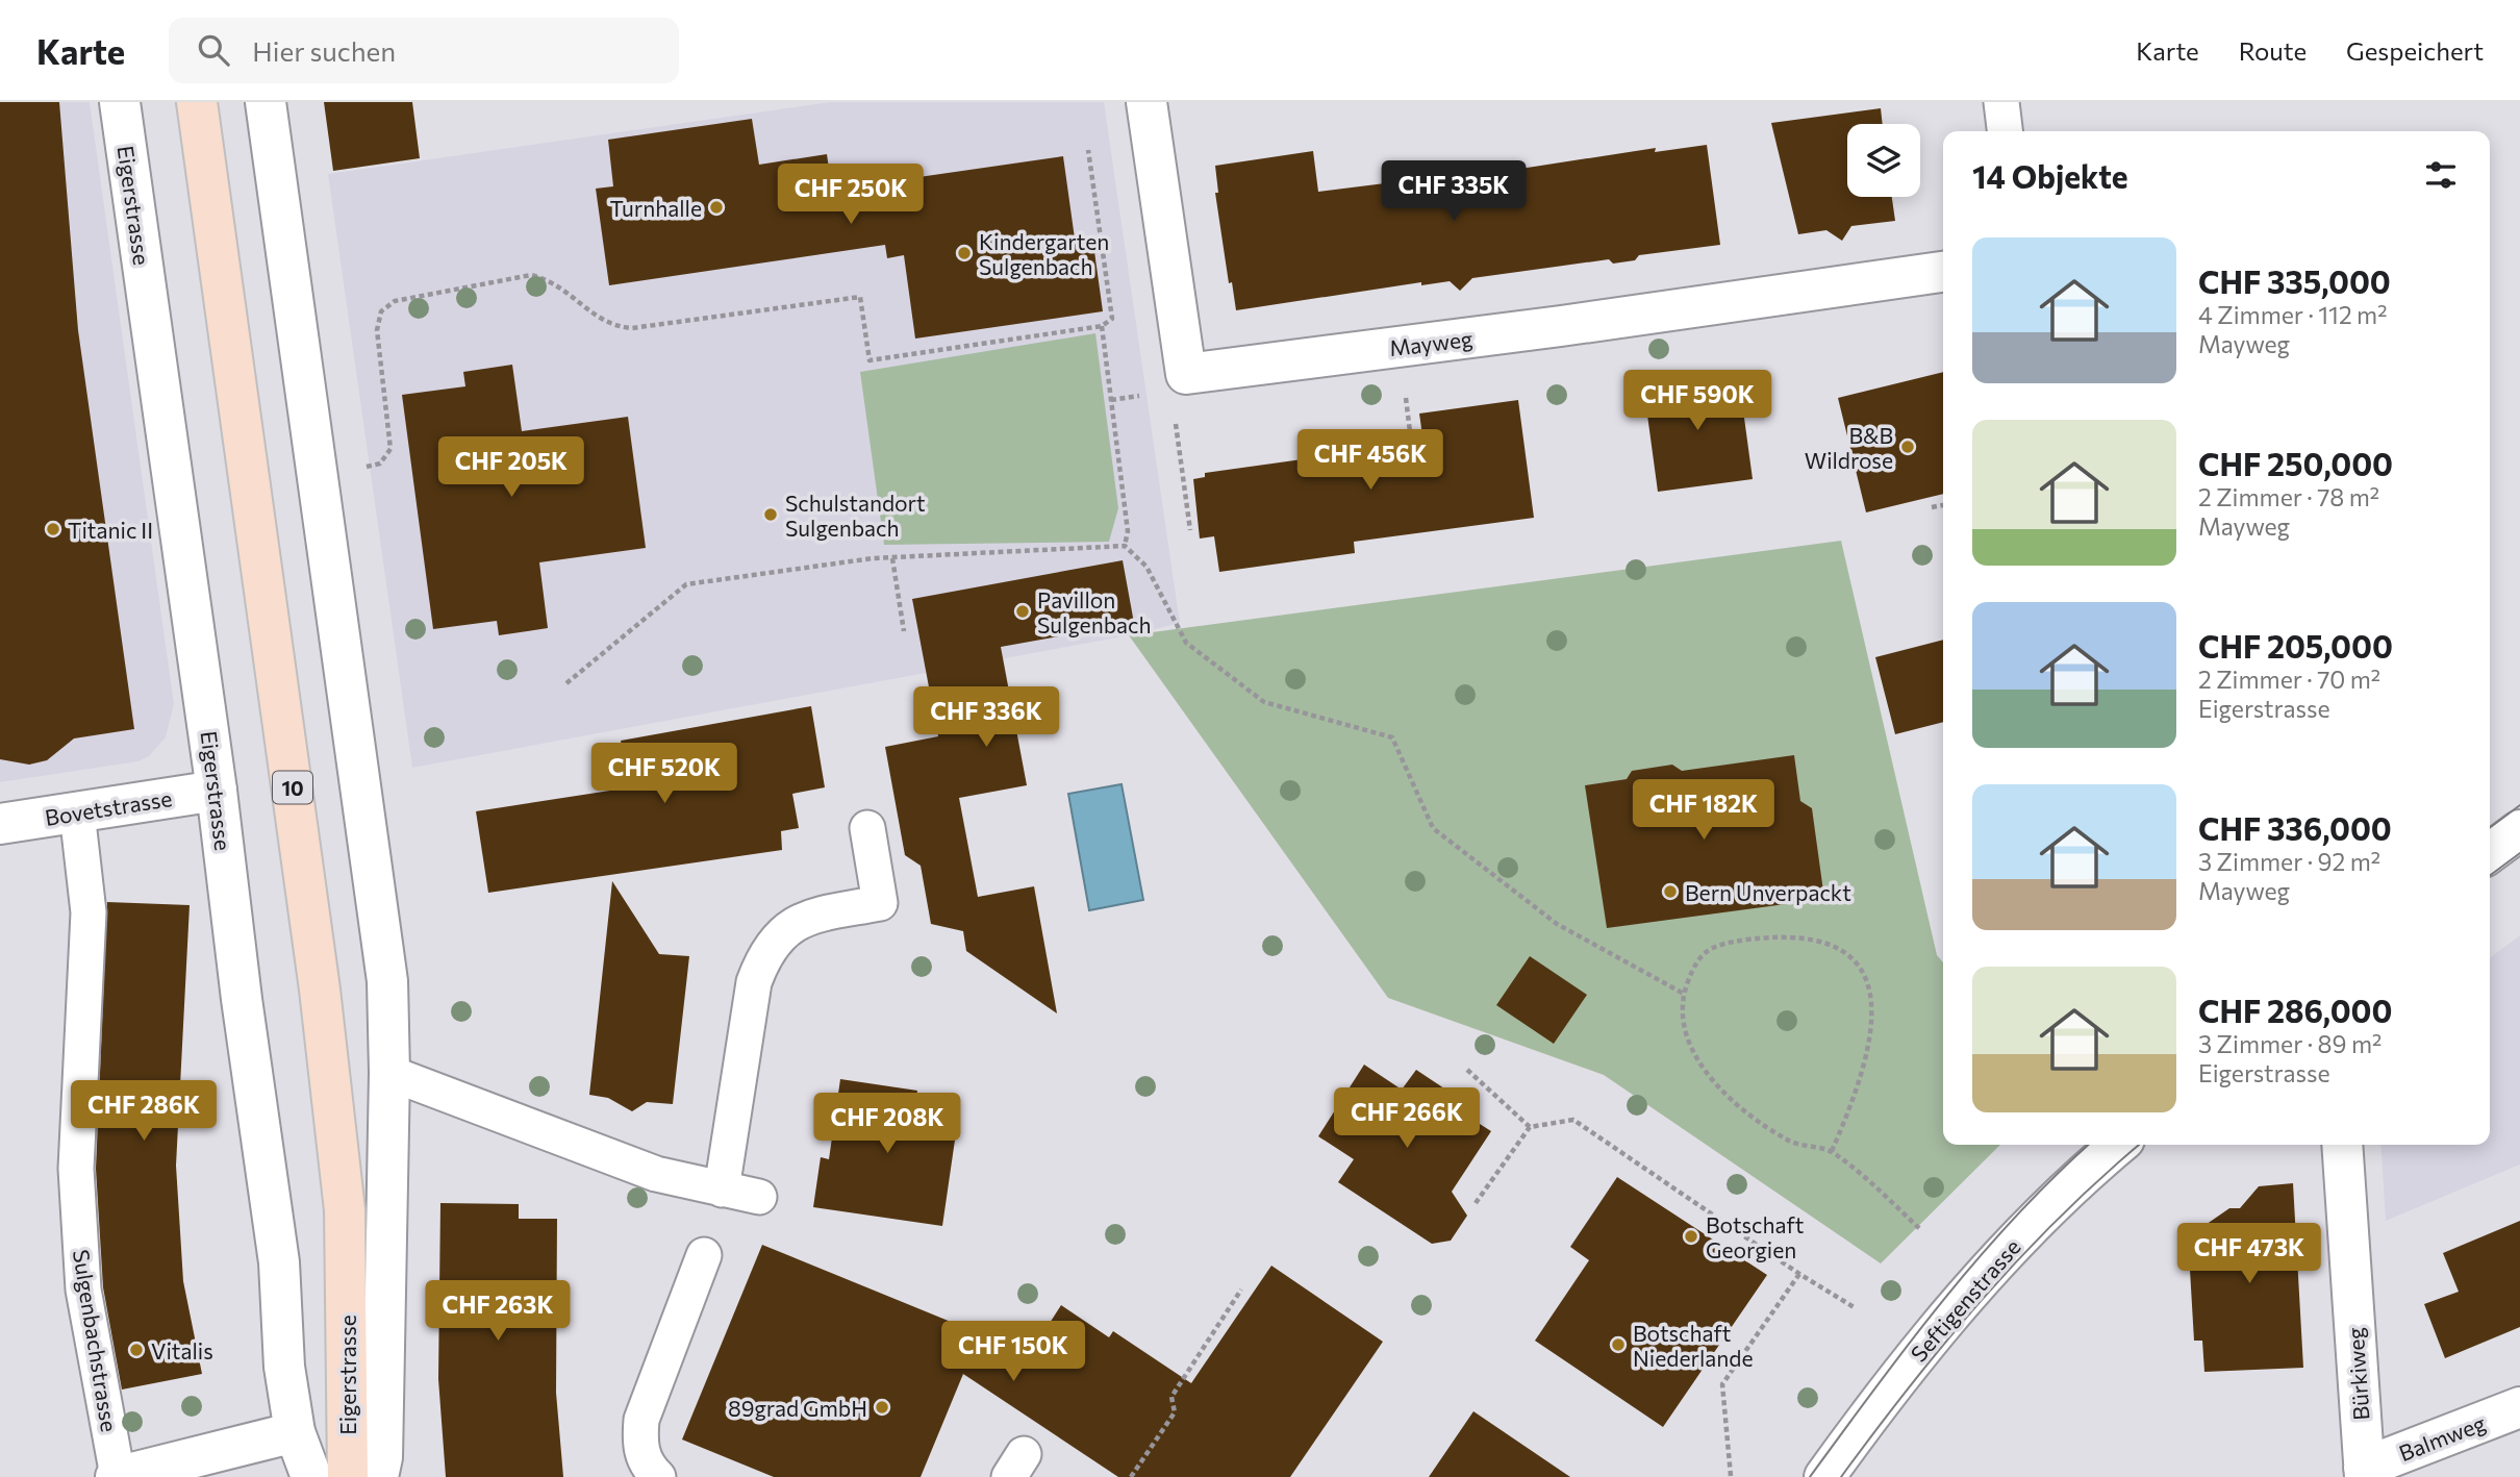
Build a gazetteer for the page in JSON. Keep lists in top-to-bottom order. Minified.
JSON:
{"streets":{"main road":["Eigerstrasse","Mayweg","10","Bovetstrasse","Seftigenstrasse","Sulgenbachstrasse","Bürkiweg","Balmweg"]},"crossings":[["Eigerstrasse","Bovetstrasse"],["Eigerstrasse","Sulgenbachstrasse"],["Bovetstrasse","Sulgenbachstrasse"],["Bürkiweg","Balmweg"]],"places":["Turnhalle","Kindergarten Sulgenbach","B&B Wildrose","Schulstandort Sulgenbach","Titanic II","Pavillon Sulgenbach","Bern Unverpackt","Botschaft Georgien","Botschaft Niederlande","Vitalis","89grad GmbH"],"page":{"header":"Karte","search":"Hier suchen","nav":["Karte","Route","Gespeichert"],"heading":"14 Objekte","price":["CHF 335K","CHF 250K","CHF 590K","CHF 456K","CHF 205K","CHF 336K","CHF 520K","CHF 182K","CHF 286K","CHF 266K","CHF 208K","CHF 473K","CHF 263K","CHF 150K"],"list":[{"name":"CHF 335,000","note":"4 Zimmer · 112 m² · Mayweg"},{"name":"CHF 250,000","note":"2 Zimmer · 78 m² · Mayweg"},{"name":"CHF 205,000","note":"2 Zimmer · 70 m² · Eigerstrasse"},{"name":"CHF 336,000","note":"3 Zimmer · 92 m² · Mayweg"},{"name":"CHF 286,000","note":"3 Zimmer · 89 m² · Eigerstrasse"}]}}
